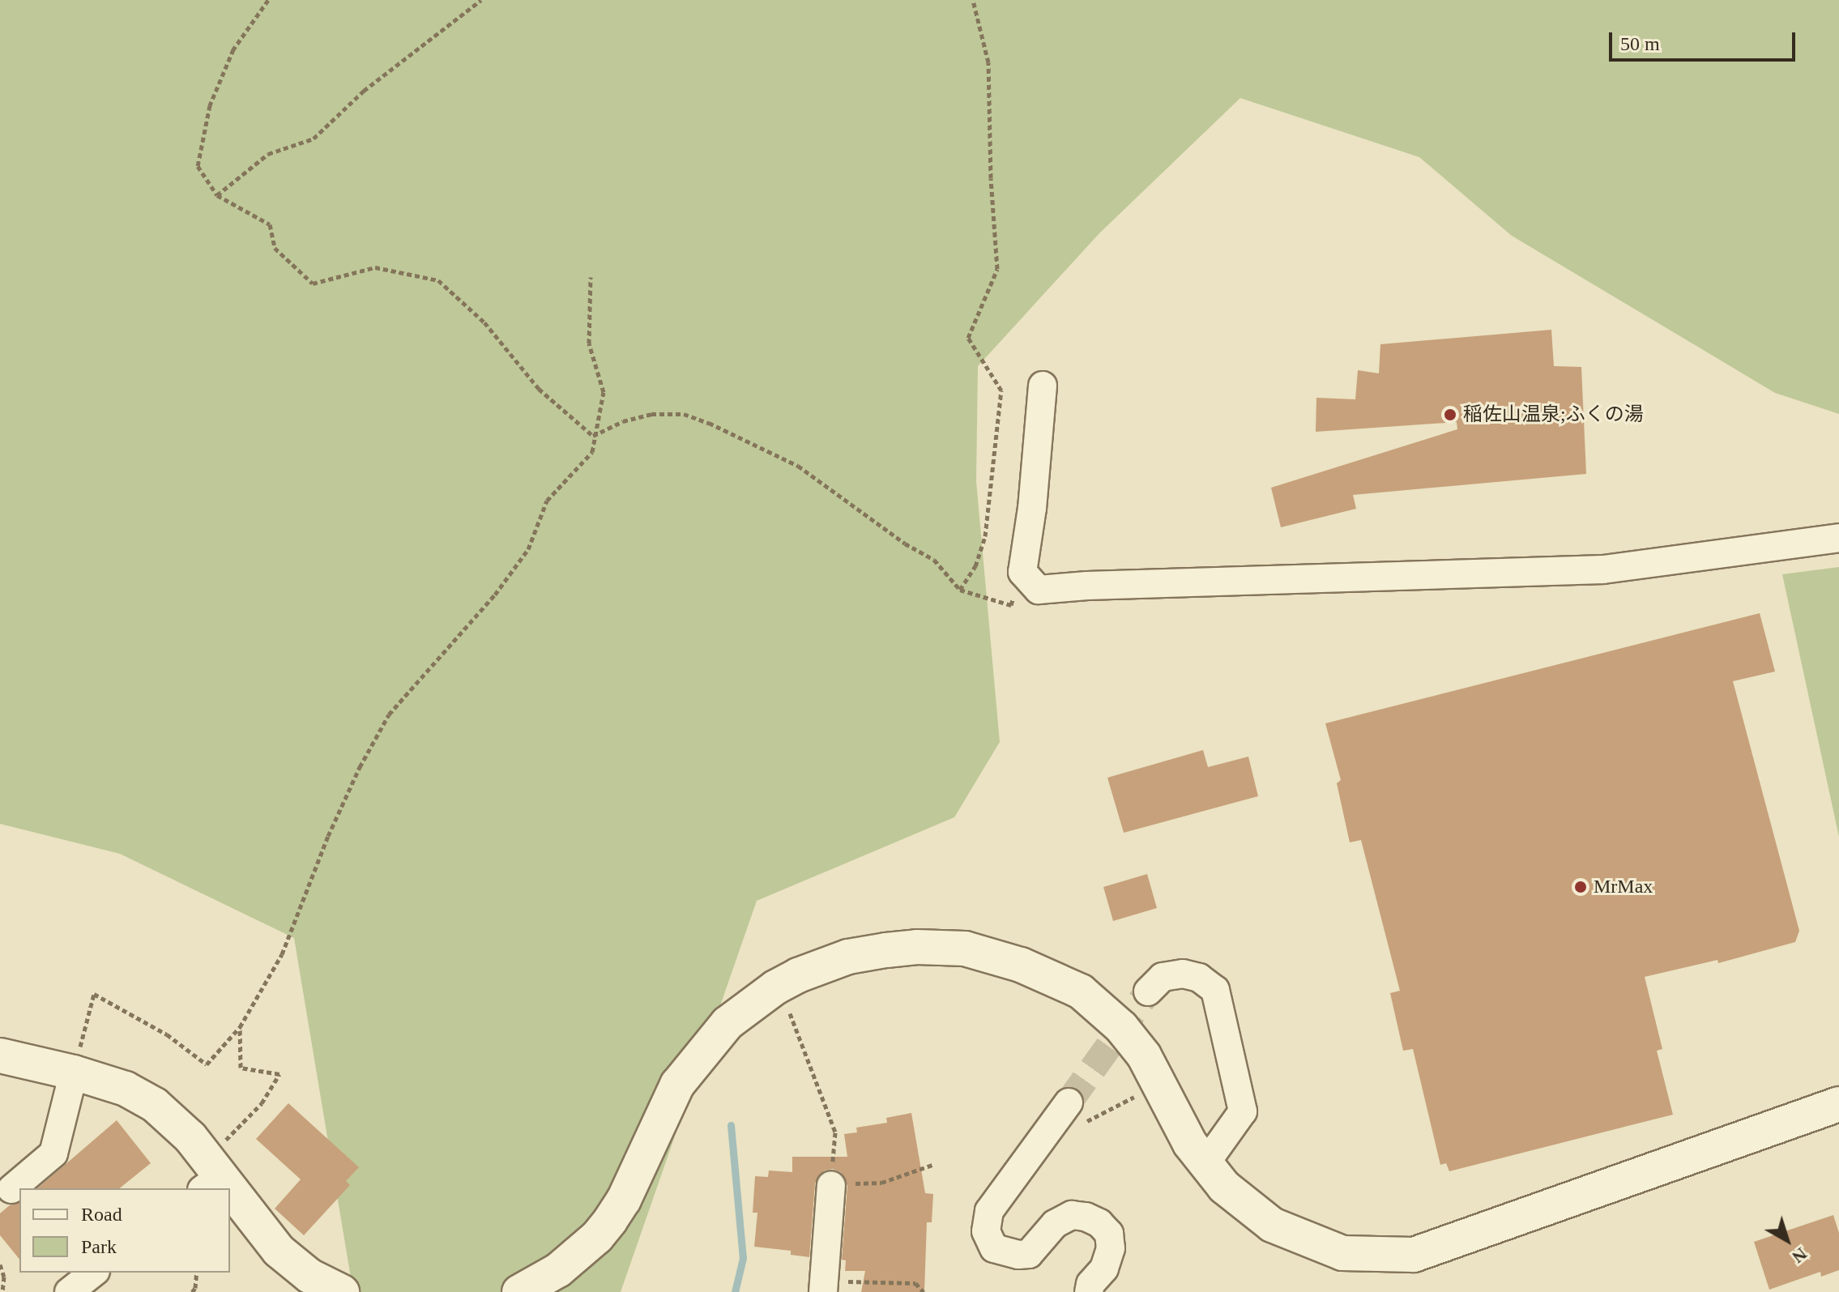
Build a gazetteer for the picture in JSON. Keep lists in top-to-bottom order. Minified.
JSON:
{"places":["稲佐山温泉;ふくの湯","MrMax"],"legend":["Road","Park"],"scale_bar":"50 m","north":"bottom right"}
